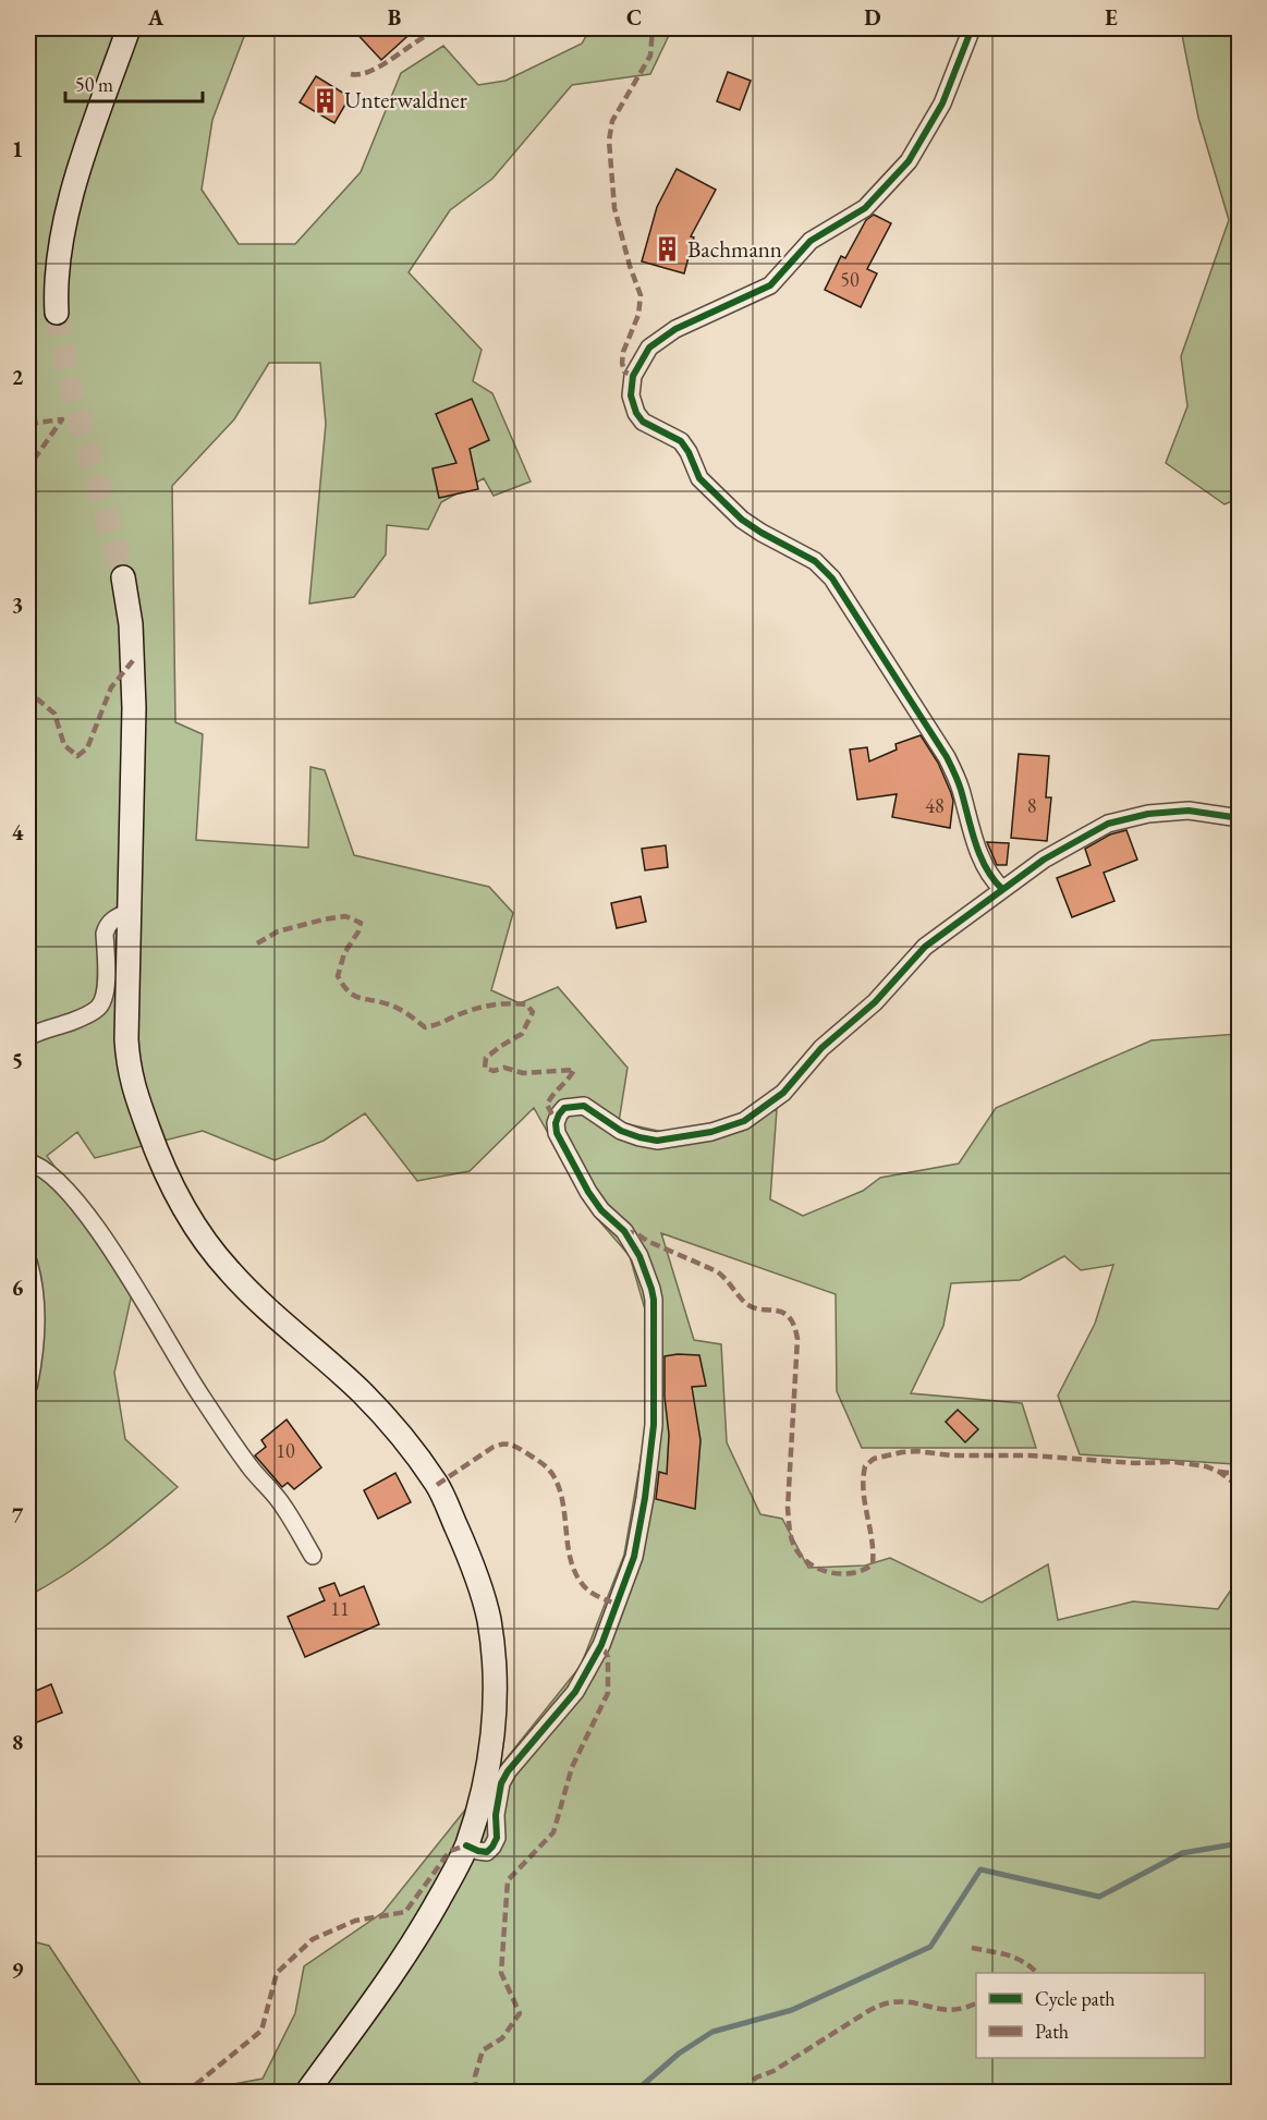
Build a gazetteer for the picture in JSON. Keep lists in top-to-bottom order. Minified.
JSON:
{"places":{"building":["Unterwaldner","Bachmann"]},"house_numbers":["50","48","8","10","11"],"legend":["Cycle path","Path"],"scale_bar":"50 m","grid":{"columns":["A","B","C","D","E"],"rows":["1","2","3","4","5","6","7","8","9"]}}
